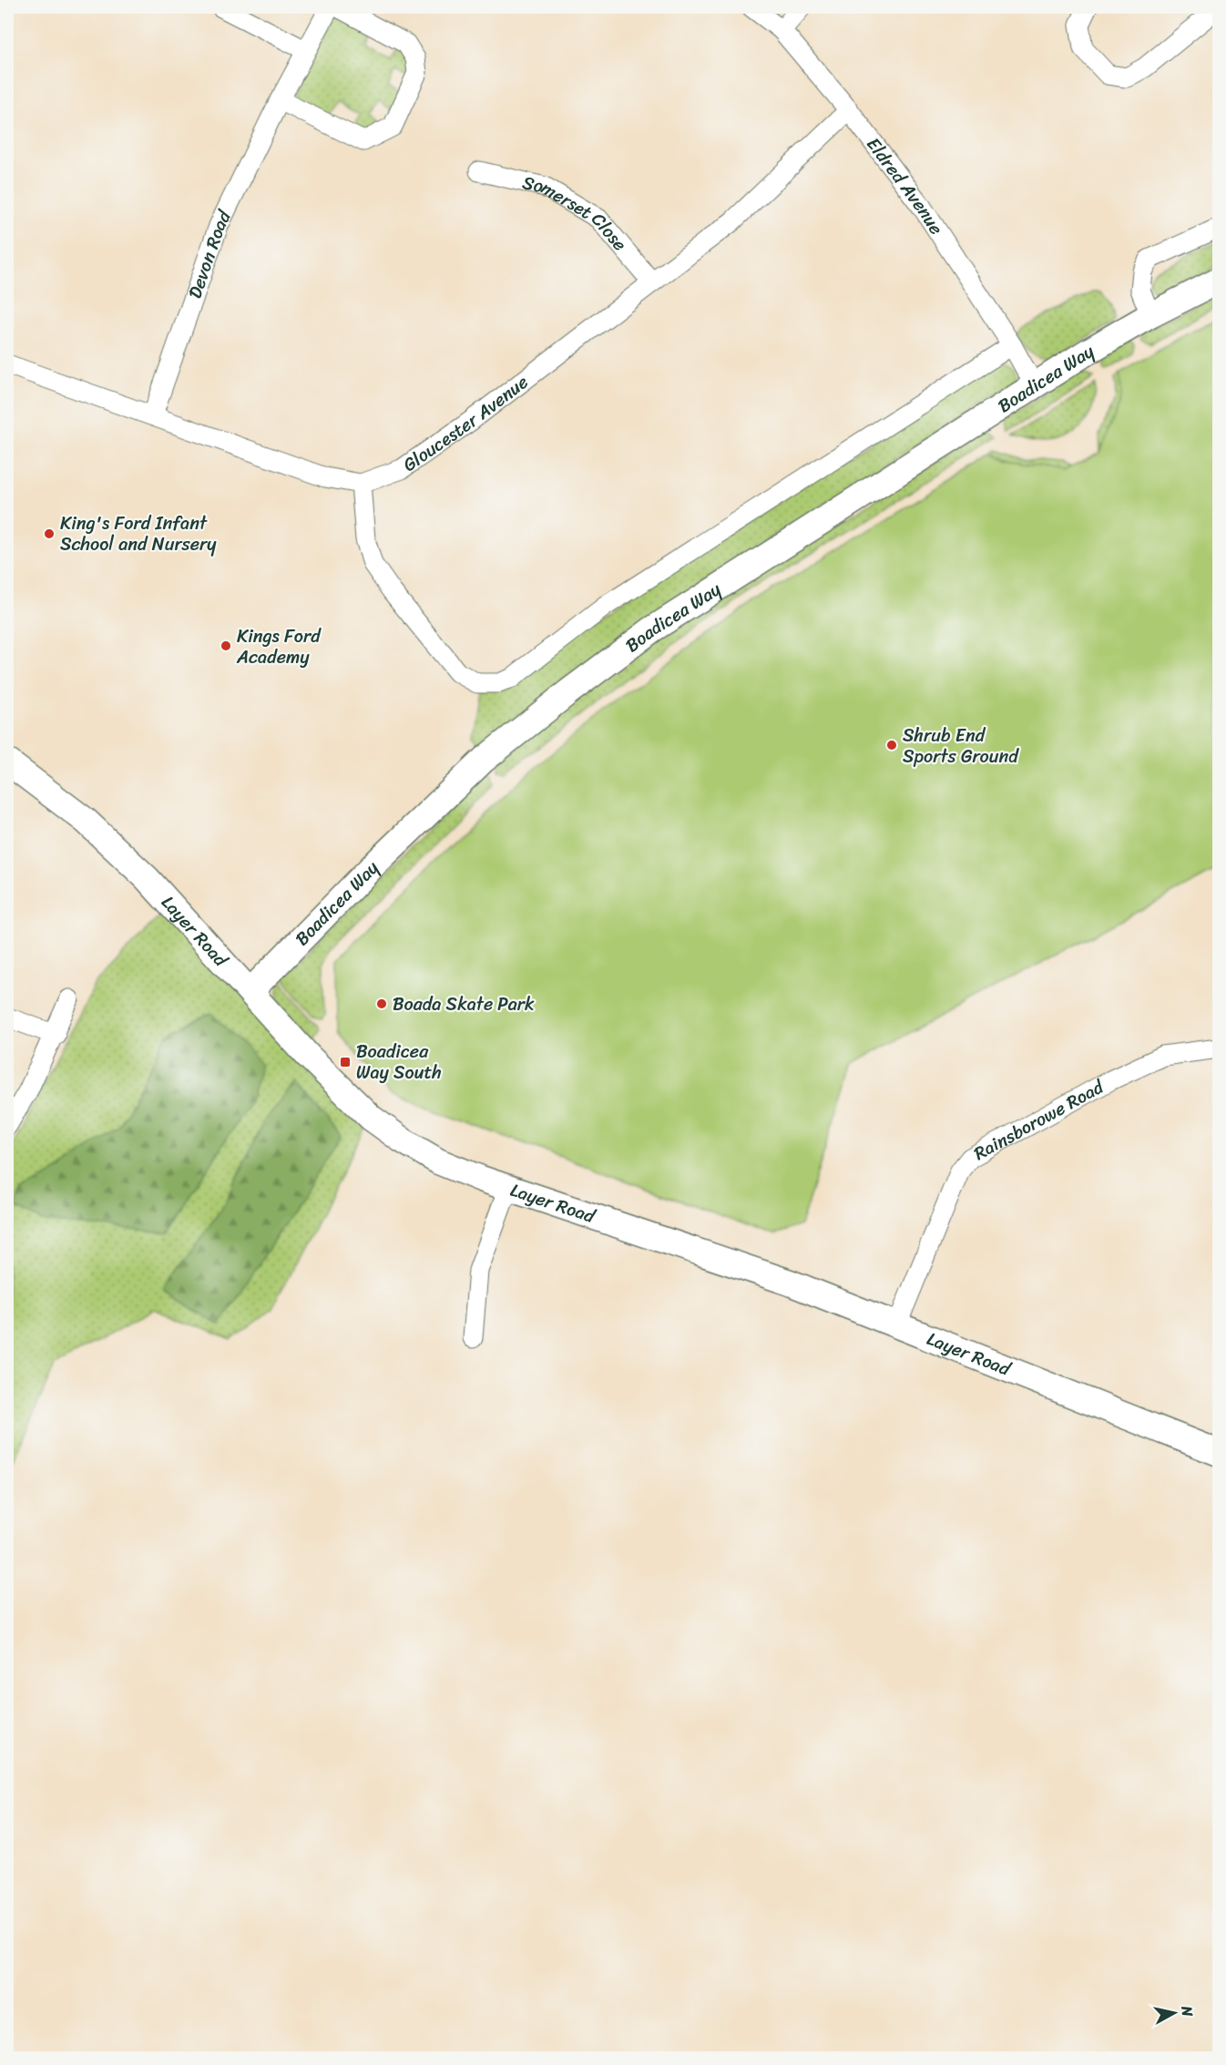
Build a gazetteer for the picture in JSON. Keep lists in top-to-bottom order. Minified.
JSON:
{"streets":{"main road":["Boadicea Way","Layer Road"],"street":["Eldred Avenue","Somerset Close","Devon Road","Gloucester Avenue","Rainsborowe Road"]},"crossings":[["Eldred Avenue","Boadicea Way"],["Eldred Avenue","Gloucester Avenue"],["Somerset Close","Gloucester Avenue"],["Devon Road","Gloucester Avenue"],["Boadicea Way","Layer Road"],["Layer Road","Rainsborowe Road"]],"places":{"other":["King's Ford Infant School and Nursery","Kings Ford Academy","Shrub End Sports Ground","Boada Skate Park"],"transit":["Boadicea Way South"]},"north":"right"}
